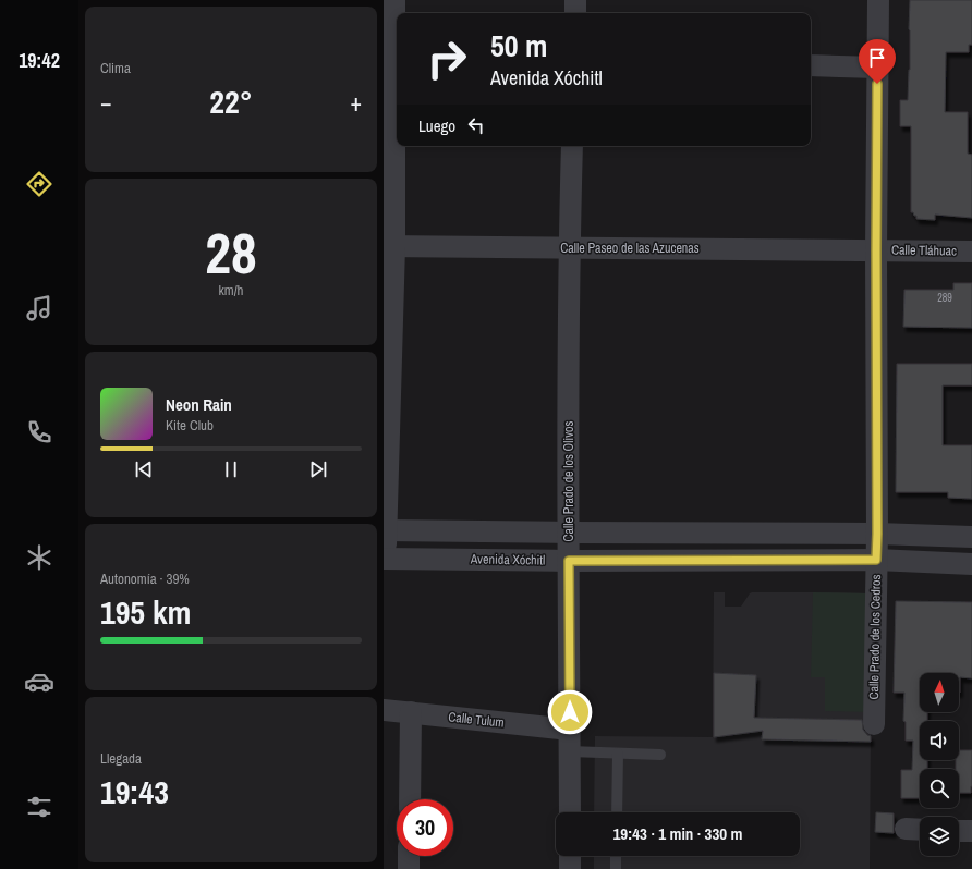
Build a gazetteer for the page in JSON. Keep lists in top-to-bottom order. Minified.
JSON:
{"streets":{"street":["Calle Paseo de las Azucenas","Calle Tláhuac","Calle Prado de los Olivos","Avenida Xóchitl","Calle Prado de los Cedros","Calle Tulum"]},"crossings":[["Calle Paseo de las Azucenas","Calle Tláhuac"],["Calle Paseo de las Azucenas","Calle Prado de los Olivos"],["Calle Paseo de las Azucenas","Calle Prado de los Cedros"],["Calle Tláhuac","Calle Prado de los Cedros"],["Calle Prado de los Olivos","Avenida Xóchitl"],["Calle Prado de los Olivos","Calle Tulum"],["Avenida Xóchitl","Calle Prado de los Cedros"]],"house_numbers":["289"],"north":"top","page":{"tabs":"19:42","tile":["Clima",["28","km/h"],["Autonomía · 39%","195 km"],["Llegada","19:43"]],"turn":["50 m","Avenida Xóchitl"],"heat":["−","22°","+"],"then":"Luego","song":["Neon Rain","Kite Club"],"limit":"30","trip":"19:43 · 1 min · 330 m"}}
